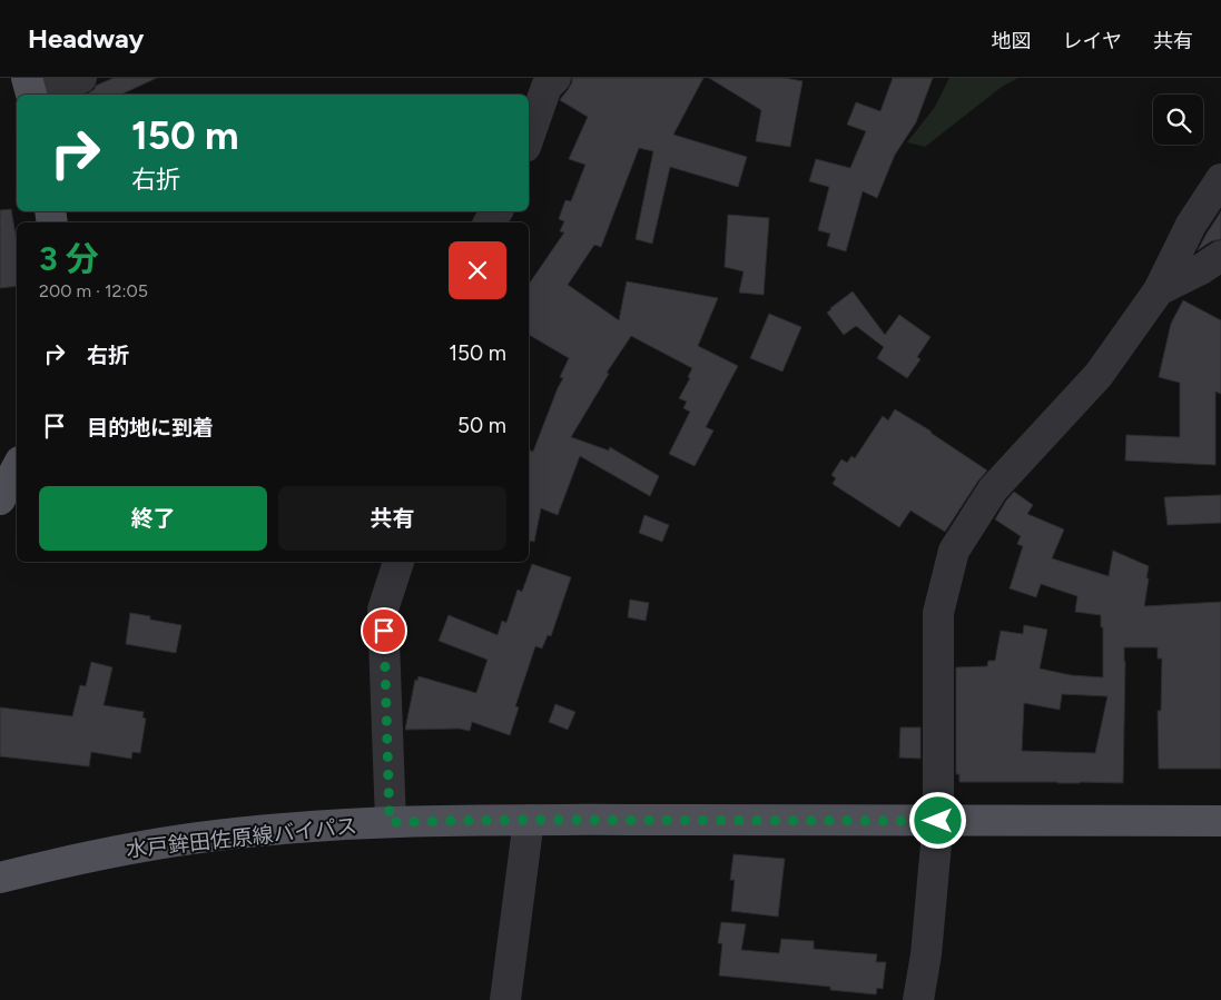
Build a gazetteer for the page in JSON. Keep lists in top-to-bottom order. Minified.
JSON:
{"streets":{"main road":["水戸鉾田佐原線バイパス"]},"page":{"header":"Headway","nav":["地図","レイヤ","共有"],"turn":["150 m","右折"],"heading":["3 分","200 m · 12:05"],"list":[{"name":"右折","value":"150 m"},{"name":"目的地に到着","value":"50 m"}],"buttons":["終了","共有"]}}
